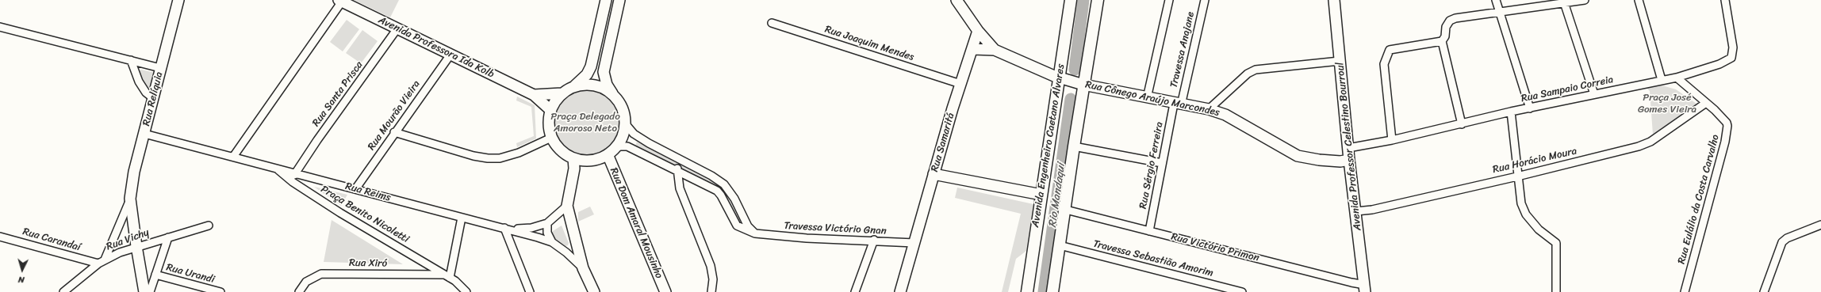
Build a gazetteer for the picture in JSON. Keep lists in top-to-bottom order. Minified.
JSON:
{"streets":{"main road":["Avenida Engenheiro Caetano Alvares"],"street":["Rua Joaquim Mendes","Avenida Professora Ida Kolb","Travessa Anajane","Rua Sampaio Correia","Rua Santa Prisca","Rua Relíquia","Rua Cônego Araújo Marcondes","Rua Mourão Vieira","Rua Samaritá","Avenida Professor Celestino Bourroul","Rua Horácio Moura","Rua Sérgio Ferreira","Rua Reims","Rua Eulálio da Costa Carvalho","Praça Benito Nicoletti","Rua Dom Amaral Mousinho","Travessa Victório Gnan","Rua Carandaí","Rua Vichy","Rua Victório Primon","Travessa Sebastião Amorim","Rua Xiró","Rua Urandi"]},"crossings":[["Rua Joaquim Mendes","Rua Samaritá"],["Avenida Professora Ida Kolb","Rua Santa Prisca"],["Avenida Professora Ida Kolb","Rua Mourão Vieira"],["Avenida Professora Ida Kolb","Rua Dom Amaral Mousinho"],["Travessa Anajane","Rua Cônego Araújo Marcondes"],["Travessa Anajane","Rua Sérgio Ferreira"],["Rua Sampaio Correia","Avenida Professor Celestino Bourroul"],["Rua Sampaio Correia","Rua Eulálio da Costa Carvalho"],["Rua Santa Prisca","Rua Reims"],["Rua Relíquia","Rua Reims"],["Rua Relíquia","Rua Vichy"],["Rua Cônego Araújo Marcondes","Avenida Engenheiro Caetano Alvares"],["Rua Cônego Araújo Marcondes","Avenida Professor Celestino Bourroul"],["Rua Cônego Araújo Marcondes","Rua Sérgio Ferreira"],["Rua Mourão Vieira","Rua Reims"],["Rua Samaritá","Travessa Victório Gnan"],["Avenida Professor Celestino Bourroul","Rua Horácio Moura"],["Avenida Professor Celestino Bourroul","Rua Victório Primon"],["Rua Horácio Moura","Rua Eulálio da Costa Carvalho"],["Rua Sérgio Ferreira","Rua Victório Primon"],["Rua Reims","Praça Benito Nicoletti"],["Praça Benito Nicoletti","Rua Xiró"],["Rua Carandaí","Rua Vichy"]],"water":["Rio Mandaqui"],"parks":["Praça José Gomes Vieira","Praça Delegado Amoroso Neto"],"north":"bottom"}
